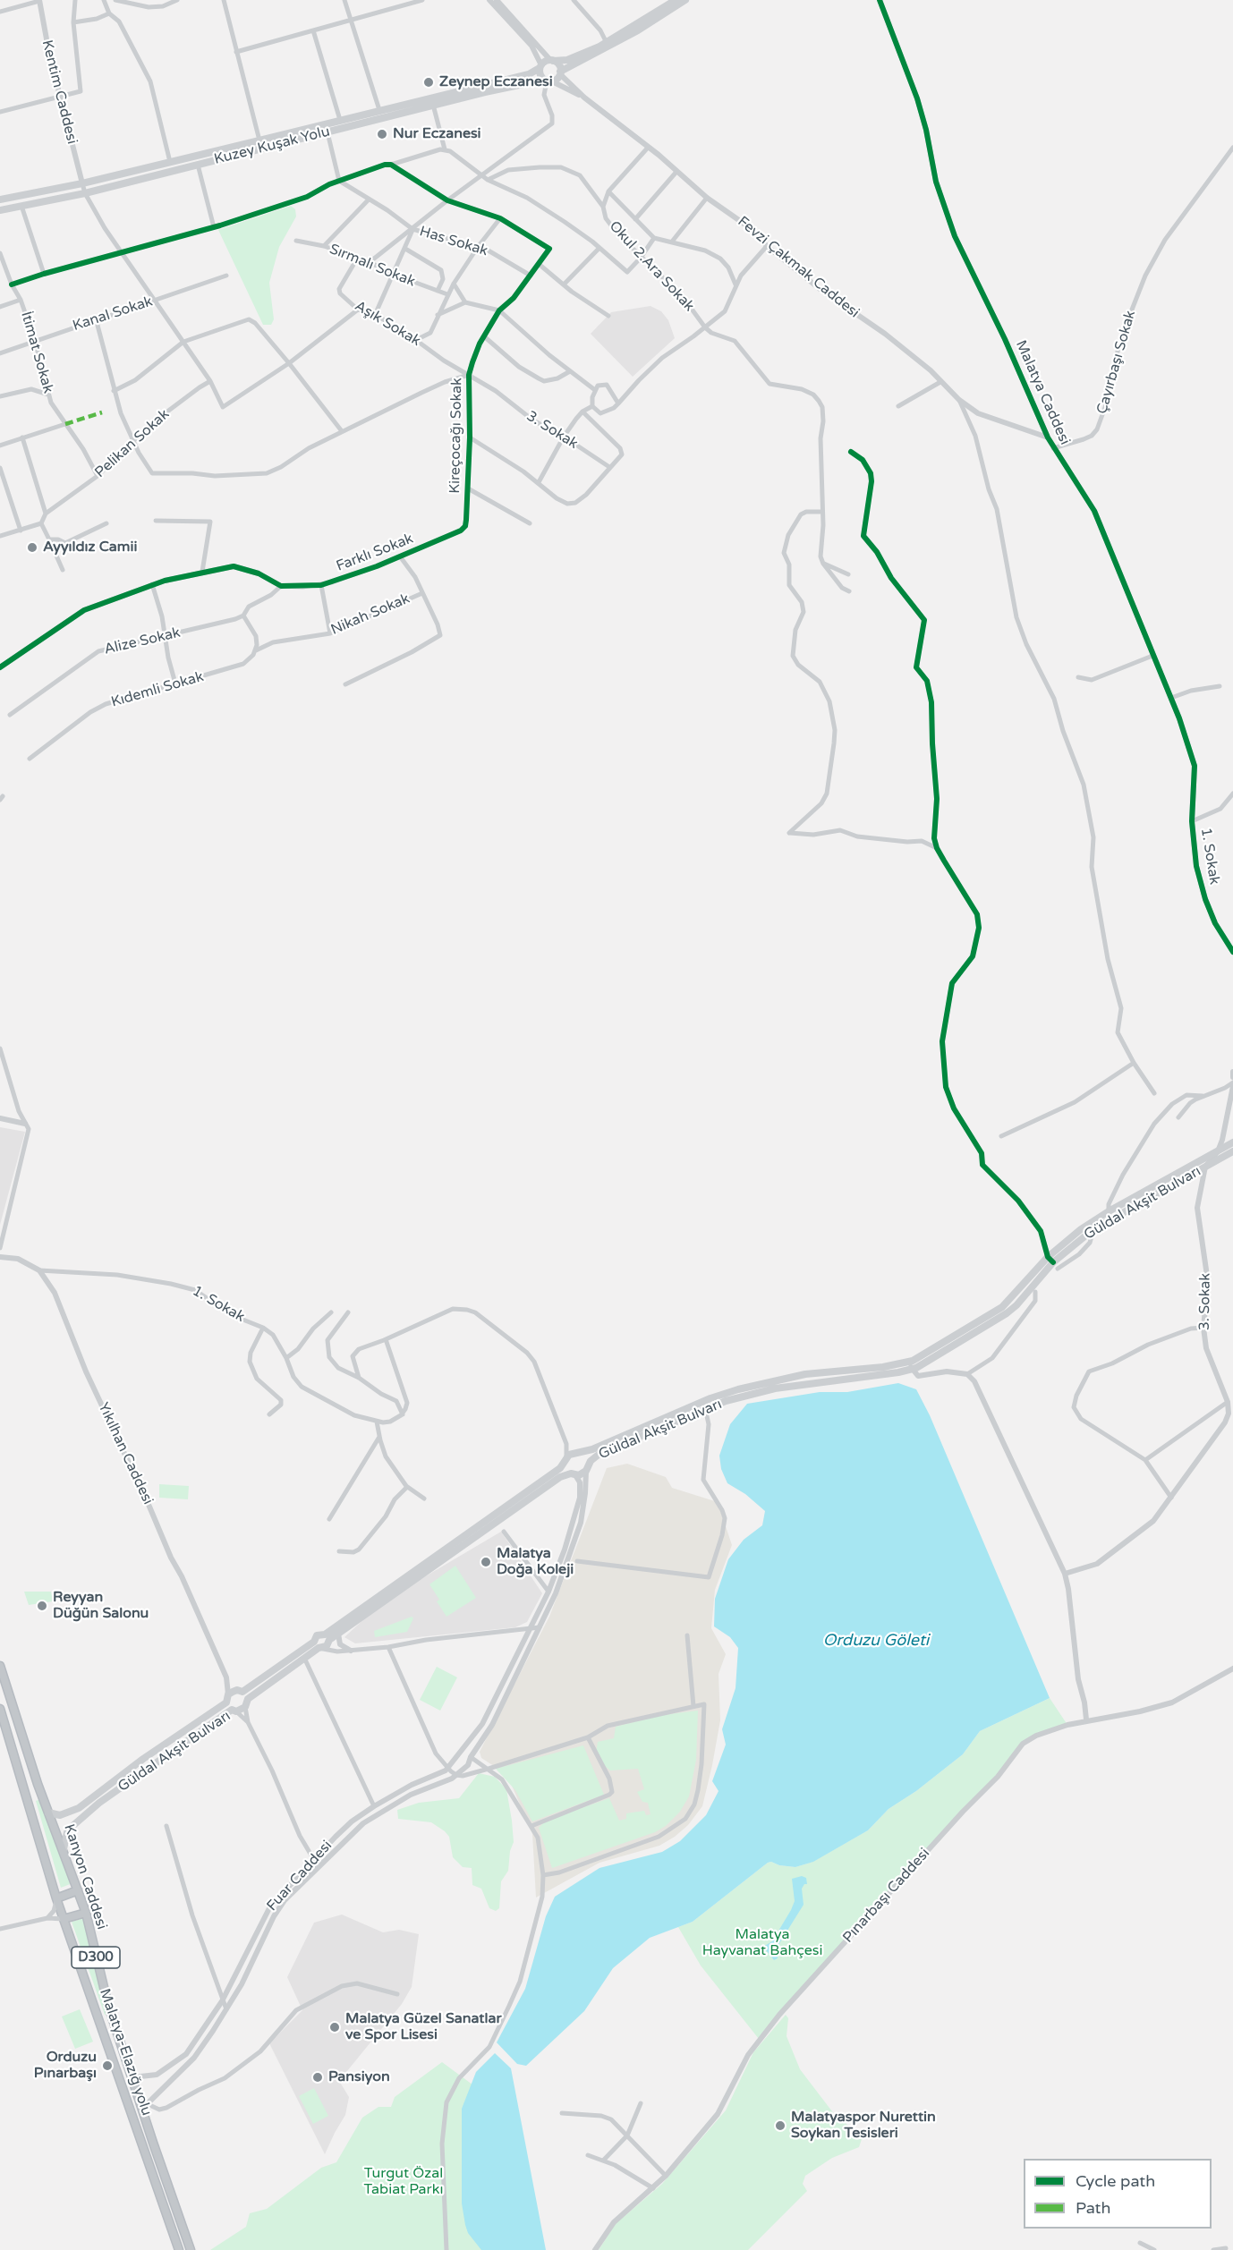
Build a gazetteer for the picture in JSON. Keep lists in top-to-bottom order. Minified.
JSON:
{"streets":{"highway":["Kanyon Caddesi","D300","Malatya-Elazığ yolu"],"main road":["Kuzey Kuşak Yolu","Güldal Akşit Bulvarı"],"street":["Kentim Caddesi","Has Sokak","Sırmalı Sokak","Okul 2.Ara Sokak","Fevzi Çakmak Caddesi","Kanal Sokak","Aşık Sokak","İtimat Sokak","Çayırbaşı Sokak","Malatya Caddesi","3. Sokak","Kireçocağı Sokak","Pelikan Sokak","Farklı Sokak","Nikah Sokak","Alize Sokak","Kıdemli Sokak","1. Sokak","Yıkılhan Caddesi","Fuar Caddesi","Pınarbaşı Caddesi"]},"crossings":[["Kentim Caddesi","Kuzey Kuşak Yolu"],["Has Sokak","Kireçocağı Sokak"],["Sırmalı Sokak","Aşık Sokak"],["Fevzi Çakmak Caddesi","Malatya Caddesi"],["Kanal Sokak","İtimat Sokak"],["Aşık Sokak","3. Sokak"],["Aşık Sokak","Kireçocağı Sokak"],["İtimat Sokak","Pelikan Sokak"],["Çayırbaşı Sokak","Malatya Caddesi"],["Malatya Caddesi","1. Sokak"],["3. Sokak","Kireçocağı Sokak"],["3. Sokak","Güldal Akşit Bulvarı"],["Kireçocağı Sokak","Farklı Sokak"],["Farklı Sokak","Alize Sokak"],["Nikah Sokak","Kıdemli Sokak"],["1. Sokak","Yıkılhan Caddesi"],["Güldal Akşit Bulvarı","Yıkılhan Caddesi"],["Güldal Akşit Bulvarı","Fuar Caddesi"],["Güldal Akşit Bulvarı","Kanyon Caddesi"],["Fuar Caddesi","Kanyon Caddesi"]],"water":["Orduzu Göleti"],"parks":["Malatya Hayvanat Bahçesi","Turgut Özal Tabiat Parkı"],"places":["Zeynep Eczanesi","Nur Eczanesi","Ayyıldız Camii","Malatya Doğa Koleji","Reyyan Düğün Salonu","Malatya Güzel Sanatlar ve Spor Lisesi","Orduzu Pınarbaşı","Pansiyon","Malatyaspor Nurettin Soykan Tesisleri"],"legend":["Cycle path","Path"]}
